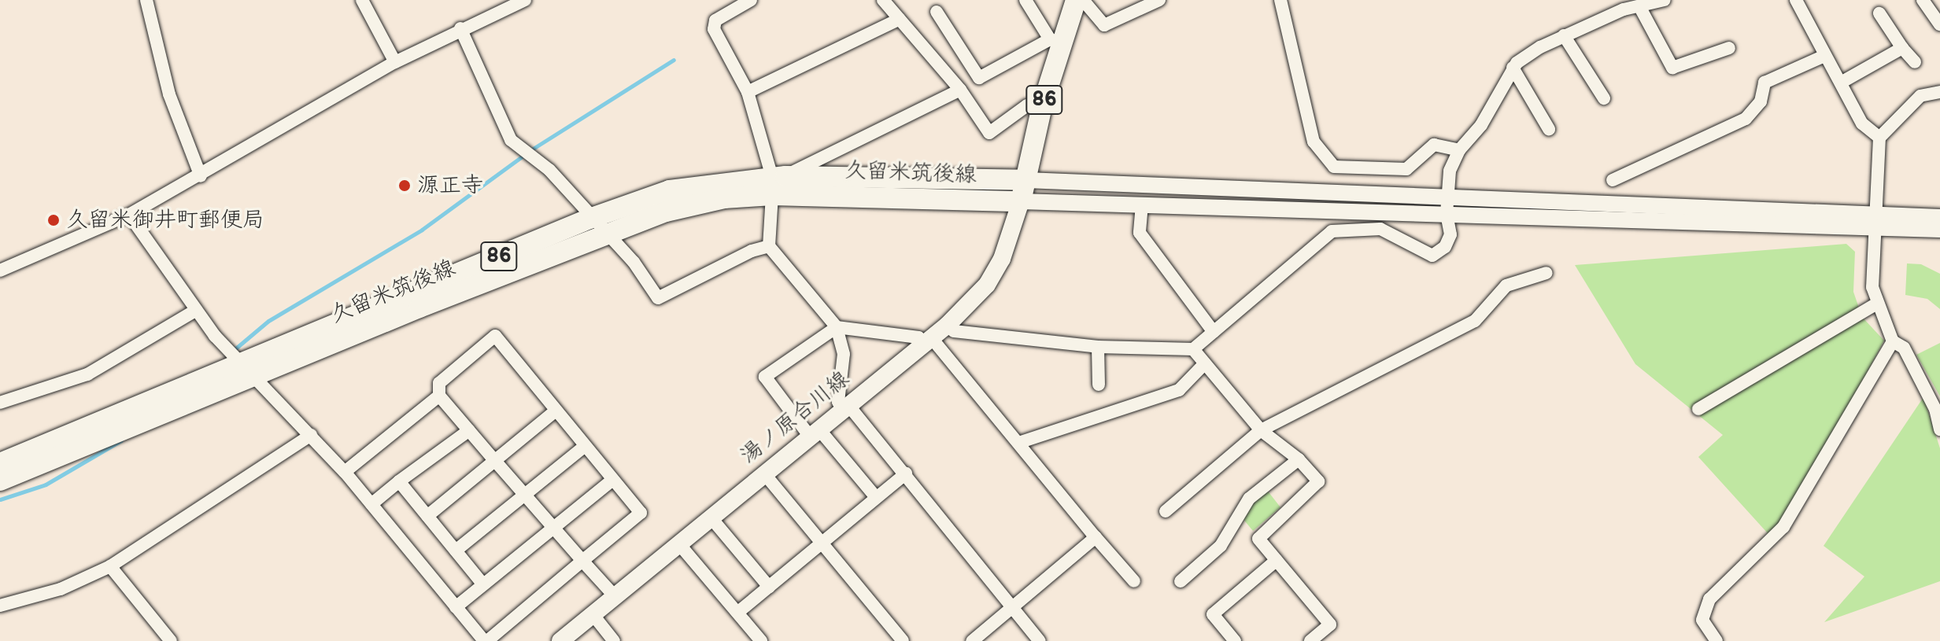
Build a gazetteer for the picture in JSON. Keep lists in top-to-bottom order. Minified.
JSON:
{"streets":{"main road":["86","久留米筑後線","湯ノ原合川線"]},"crossings":[["86","久留米筑後線"],["86","湯ノ原合川線"],["久留米筑後線","湯ノ原合川線"]],"places":["源正寺","久留米御井町郵便局"]}
